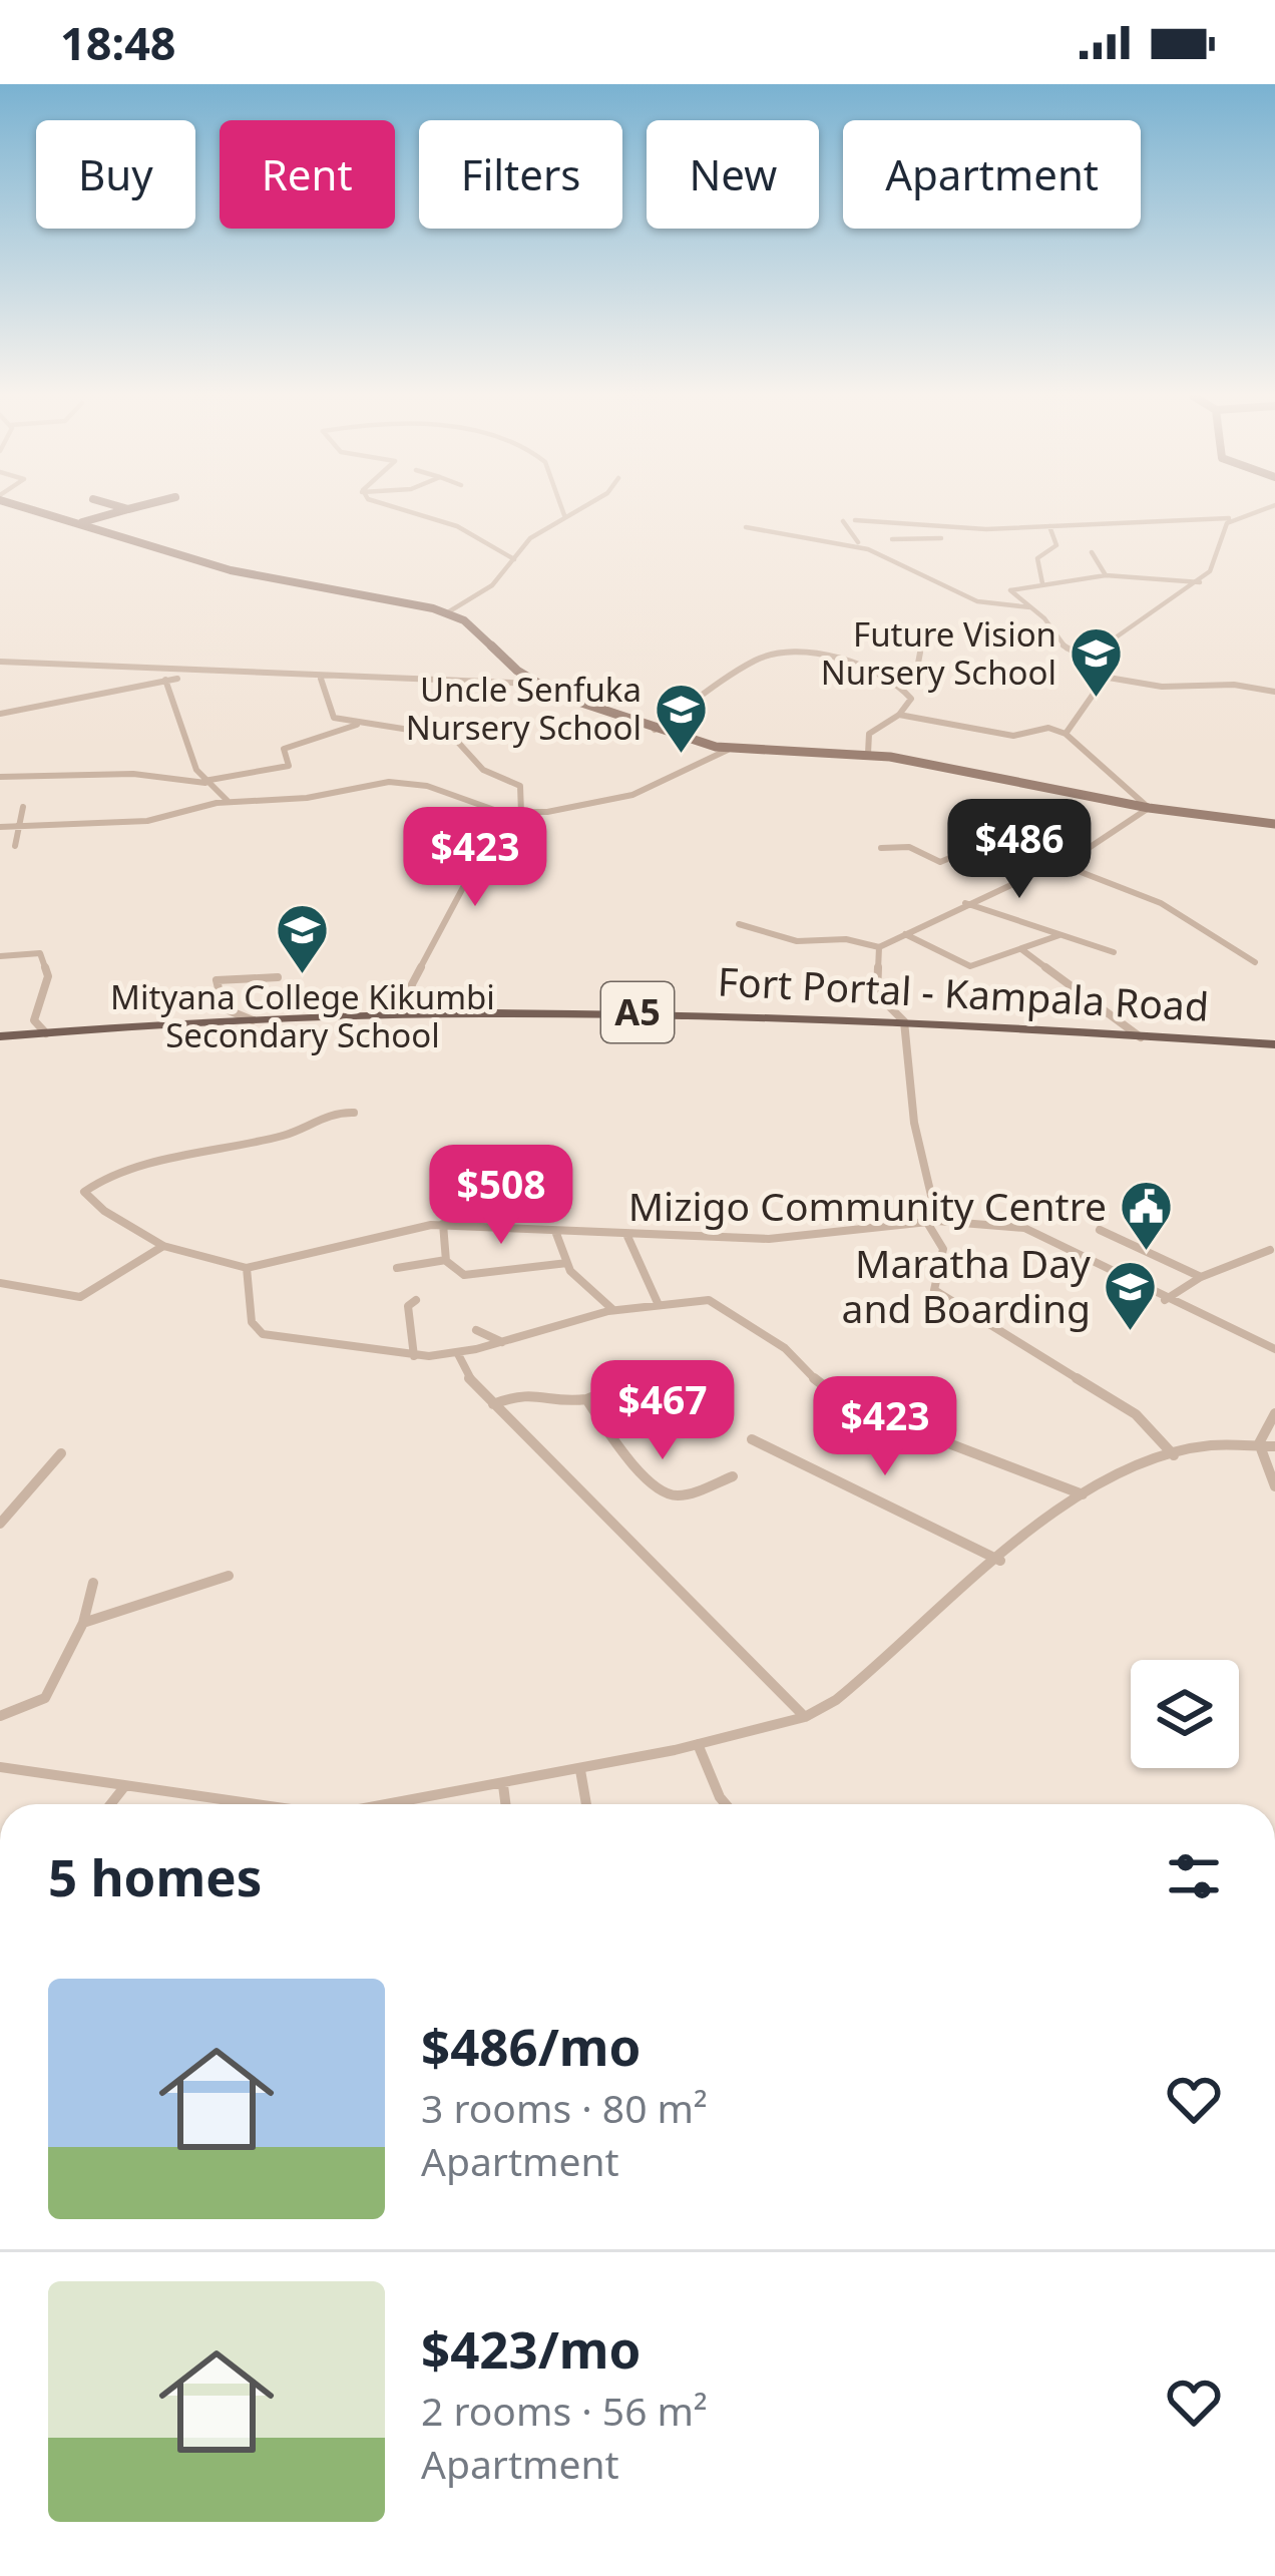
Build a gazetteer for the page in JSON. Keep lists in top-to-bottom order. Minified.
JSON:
{"streets":{"main road":["Fort Portal - Kampala Road","A5"]},"places":{"school or university":["Future Vision Nursery School","Uncle Senfuka Nursery School","Mityana College Kikumbi Secondary School","Maratha Day and Boarding"],"public building":["Mizigo Community Centre"]},"page":{"status":"18:48","chip":["Buy","Rent","Filters","New","Apartment"],"price":["$486","$423","$508","$467","$423"],"heading":"5 homes","list":[{"name":"$486/mo","note":"3 rooms · 80 m² · Apartment"},{"name":"$423/mo","note":"2 rooms · 56 m² · Apartment"}]}}
